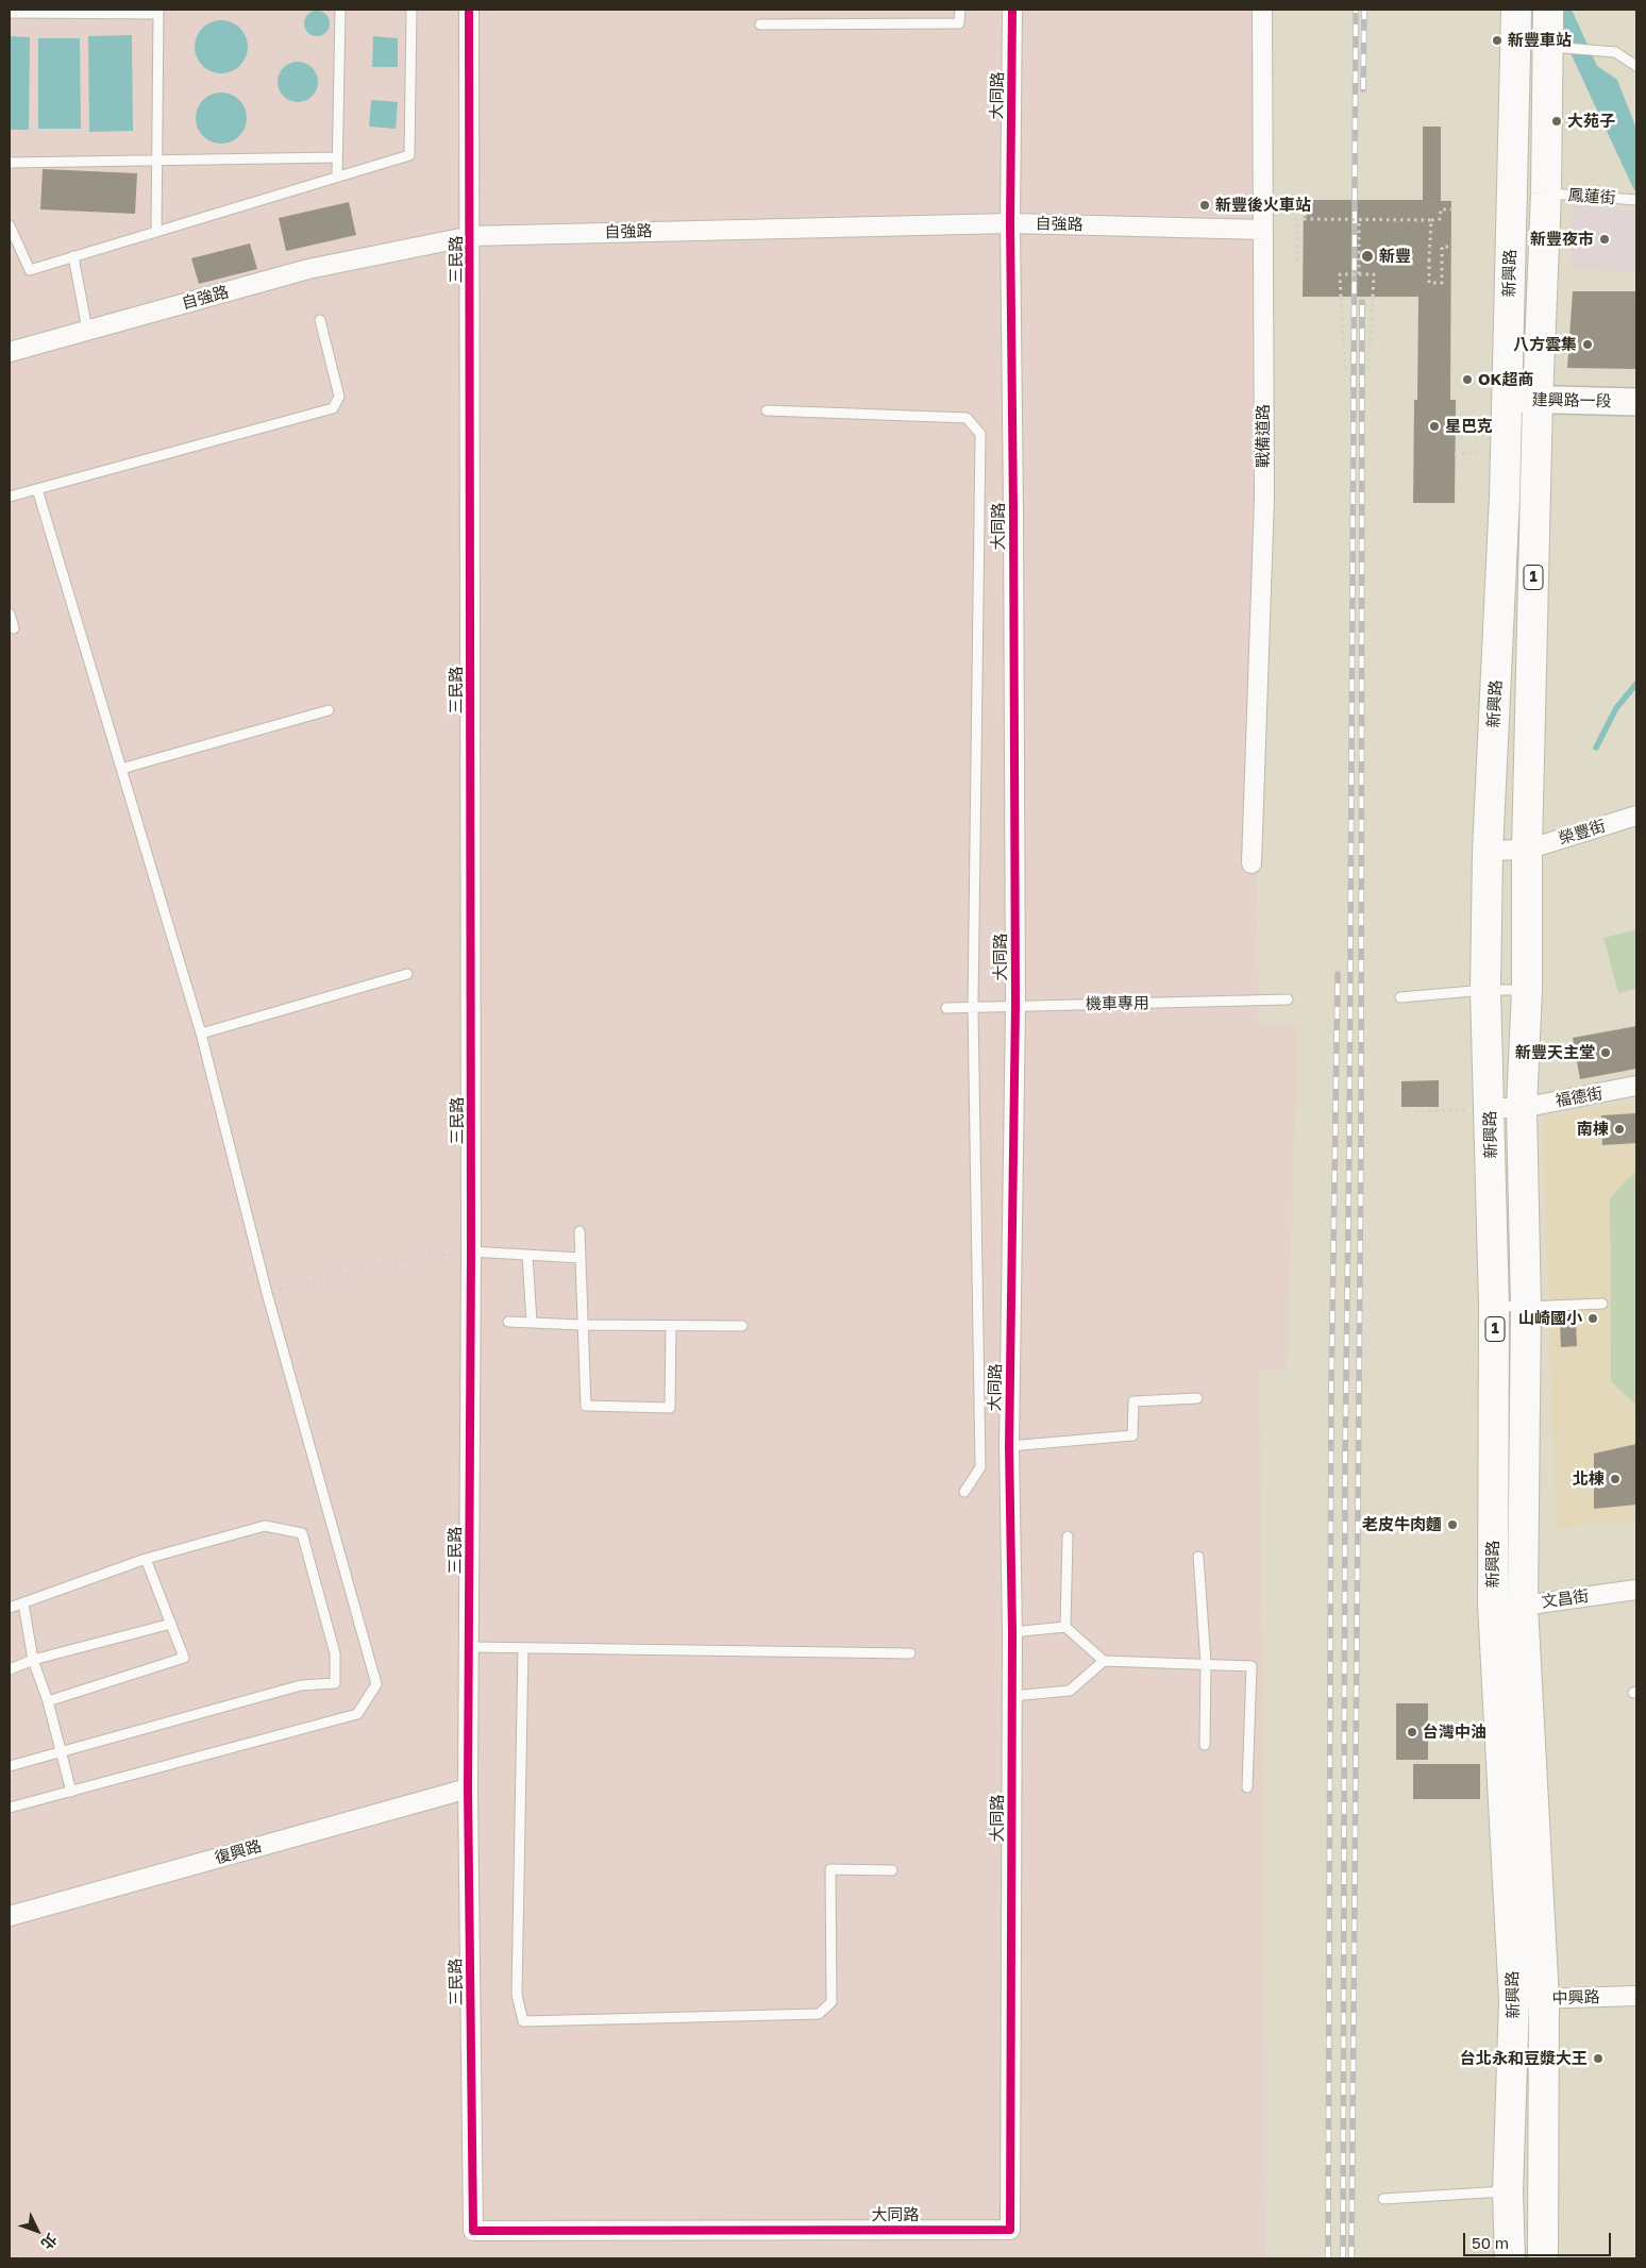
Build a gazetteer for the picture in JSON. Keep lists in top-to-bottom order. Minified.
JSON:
{"streets":{"main road":["新興路","1"],"street":["大同路","自強路","三民路","建興路一段","戰備道路","榮豐街","福德街","文昌街","復興路","中興路"],"lane":["鳳蓮街","機車專用"]},"crossings":[["大同路","自強路"],["大同路","三民路"],["大同路","機車專用"],["鳳蓮街","新興路"],["自強路","三民路"],["自強路","戰備道路"],["三民路","復興路"],["新興路","建興路一段"],["新興路","1"],["新興路","榮豐街"],["新興路","福德街"],["新興路","文昌街"],["新興路","中興路"]],"places":["新豐車站","大苑子","新豐後火車站","新豐夜市","新豐","八方雲集","OK超商","星巴克","新豐天主堂","南棟","山崎國小","北棟","老皮牛肉麵","台灣中油","台北永和豆漿大王"],"scale_bar":"50 m","north":"bottom right"}
